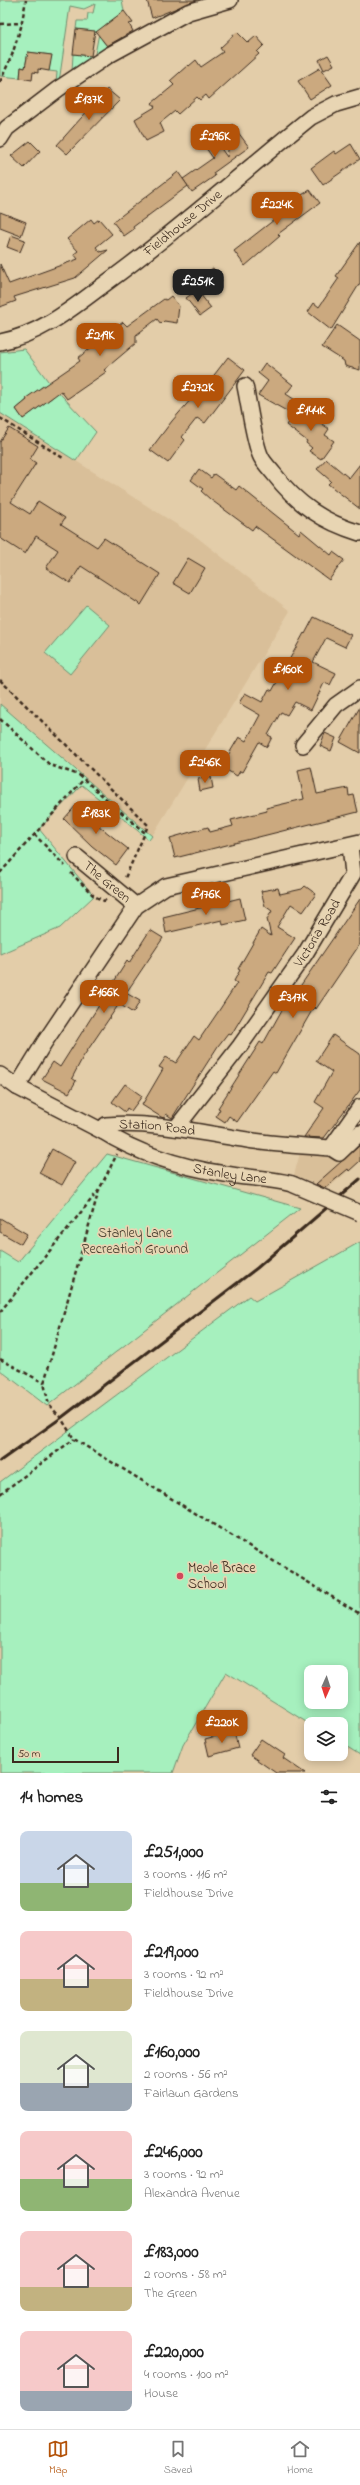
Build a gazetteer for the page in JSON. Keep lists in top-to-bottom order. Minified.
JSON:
{"streets":{"street":["Fieldhouse Drive","The Green","Victoria Road","Station Road","Stanley Lane"]},"crossings":[["Victoria Road","Station Road"],["Station Road","Stanley Lane"]],"parks":["Stanley Lane Recreation Ground"],"places":["Meole Brace School"],"scale_bar":"50 m","north":"bottom","page":{"price":["£137K","£296K","£224K","£251K","£219K","£272K","£144K","£160K","£246K","£183K","£176K","£166K","£317K","£220K"],"scale":"50 m","heading":"14 homes","list":[{"name":"£251,000","note":"3 rooms · 116 m² · Fieldhouse Drive"},{"name":"£219,000","note":"3 rooms · 92 m² · Fieldhouse Drive"},{"name":"£160,000","note":"2 rooms · 56 m² · Fairlawn Gardens"},{"name":"£246,000","note":"3 rooms · 92 m² · Alexandra Avenue"},{"name":"£183,000","note":"2 rooms · 58 m² · The Green"},{"name":"£220,000","note":"4 rooms · 100 m² · House"}],"tabs":["Map","Saved","Home"]}}
